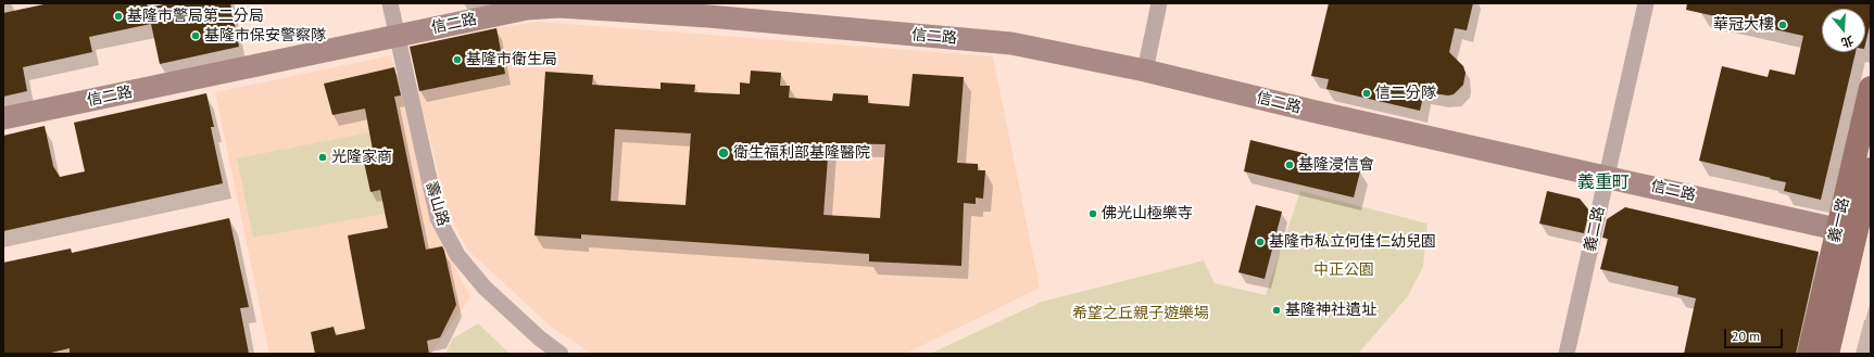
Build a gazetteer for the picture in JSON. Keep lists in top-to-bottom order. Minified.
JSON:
{"streets":{"main road":["信二路","義一路"],"street":["壽山路","義二路"]},"crossings":[["信二路","壽山路"],["信二路","義一路"],["信二路","義二路"]],"districts":["義重町"],"parks":["中正公園","希望之丘親子遊樂場"],"places":["基隆市警局第二分局","華冠大樓","基隆市保安警察隊","基隆市衛生局","信二分隊","衛生福利部基隆醫院","光隆家商","基隆浸信會","佛光山極樂寺","基隆市私立何佳仁幼兒園","基隆神社遺址"],"scale_bar":"20 m","north":"bottom"}
